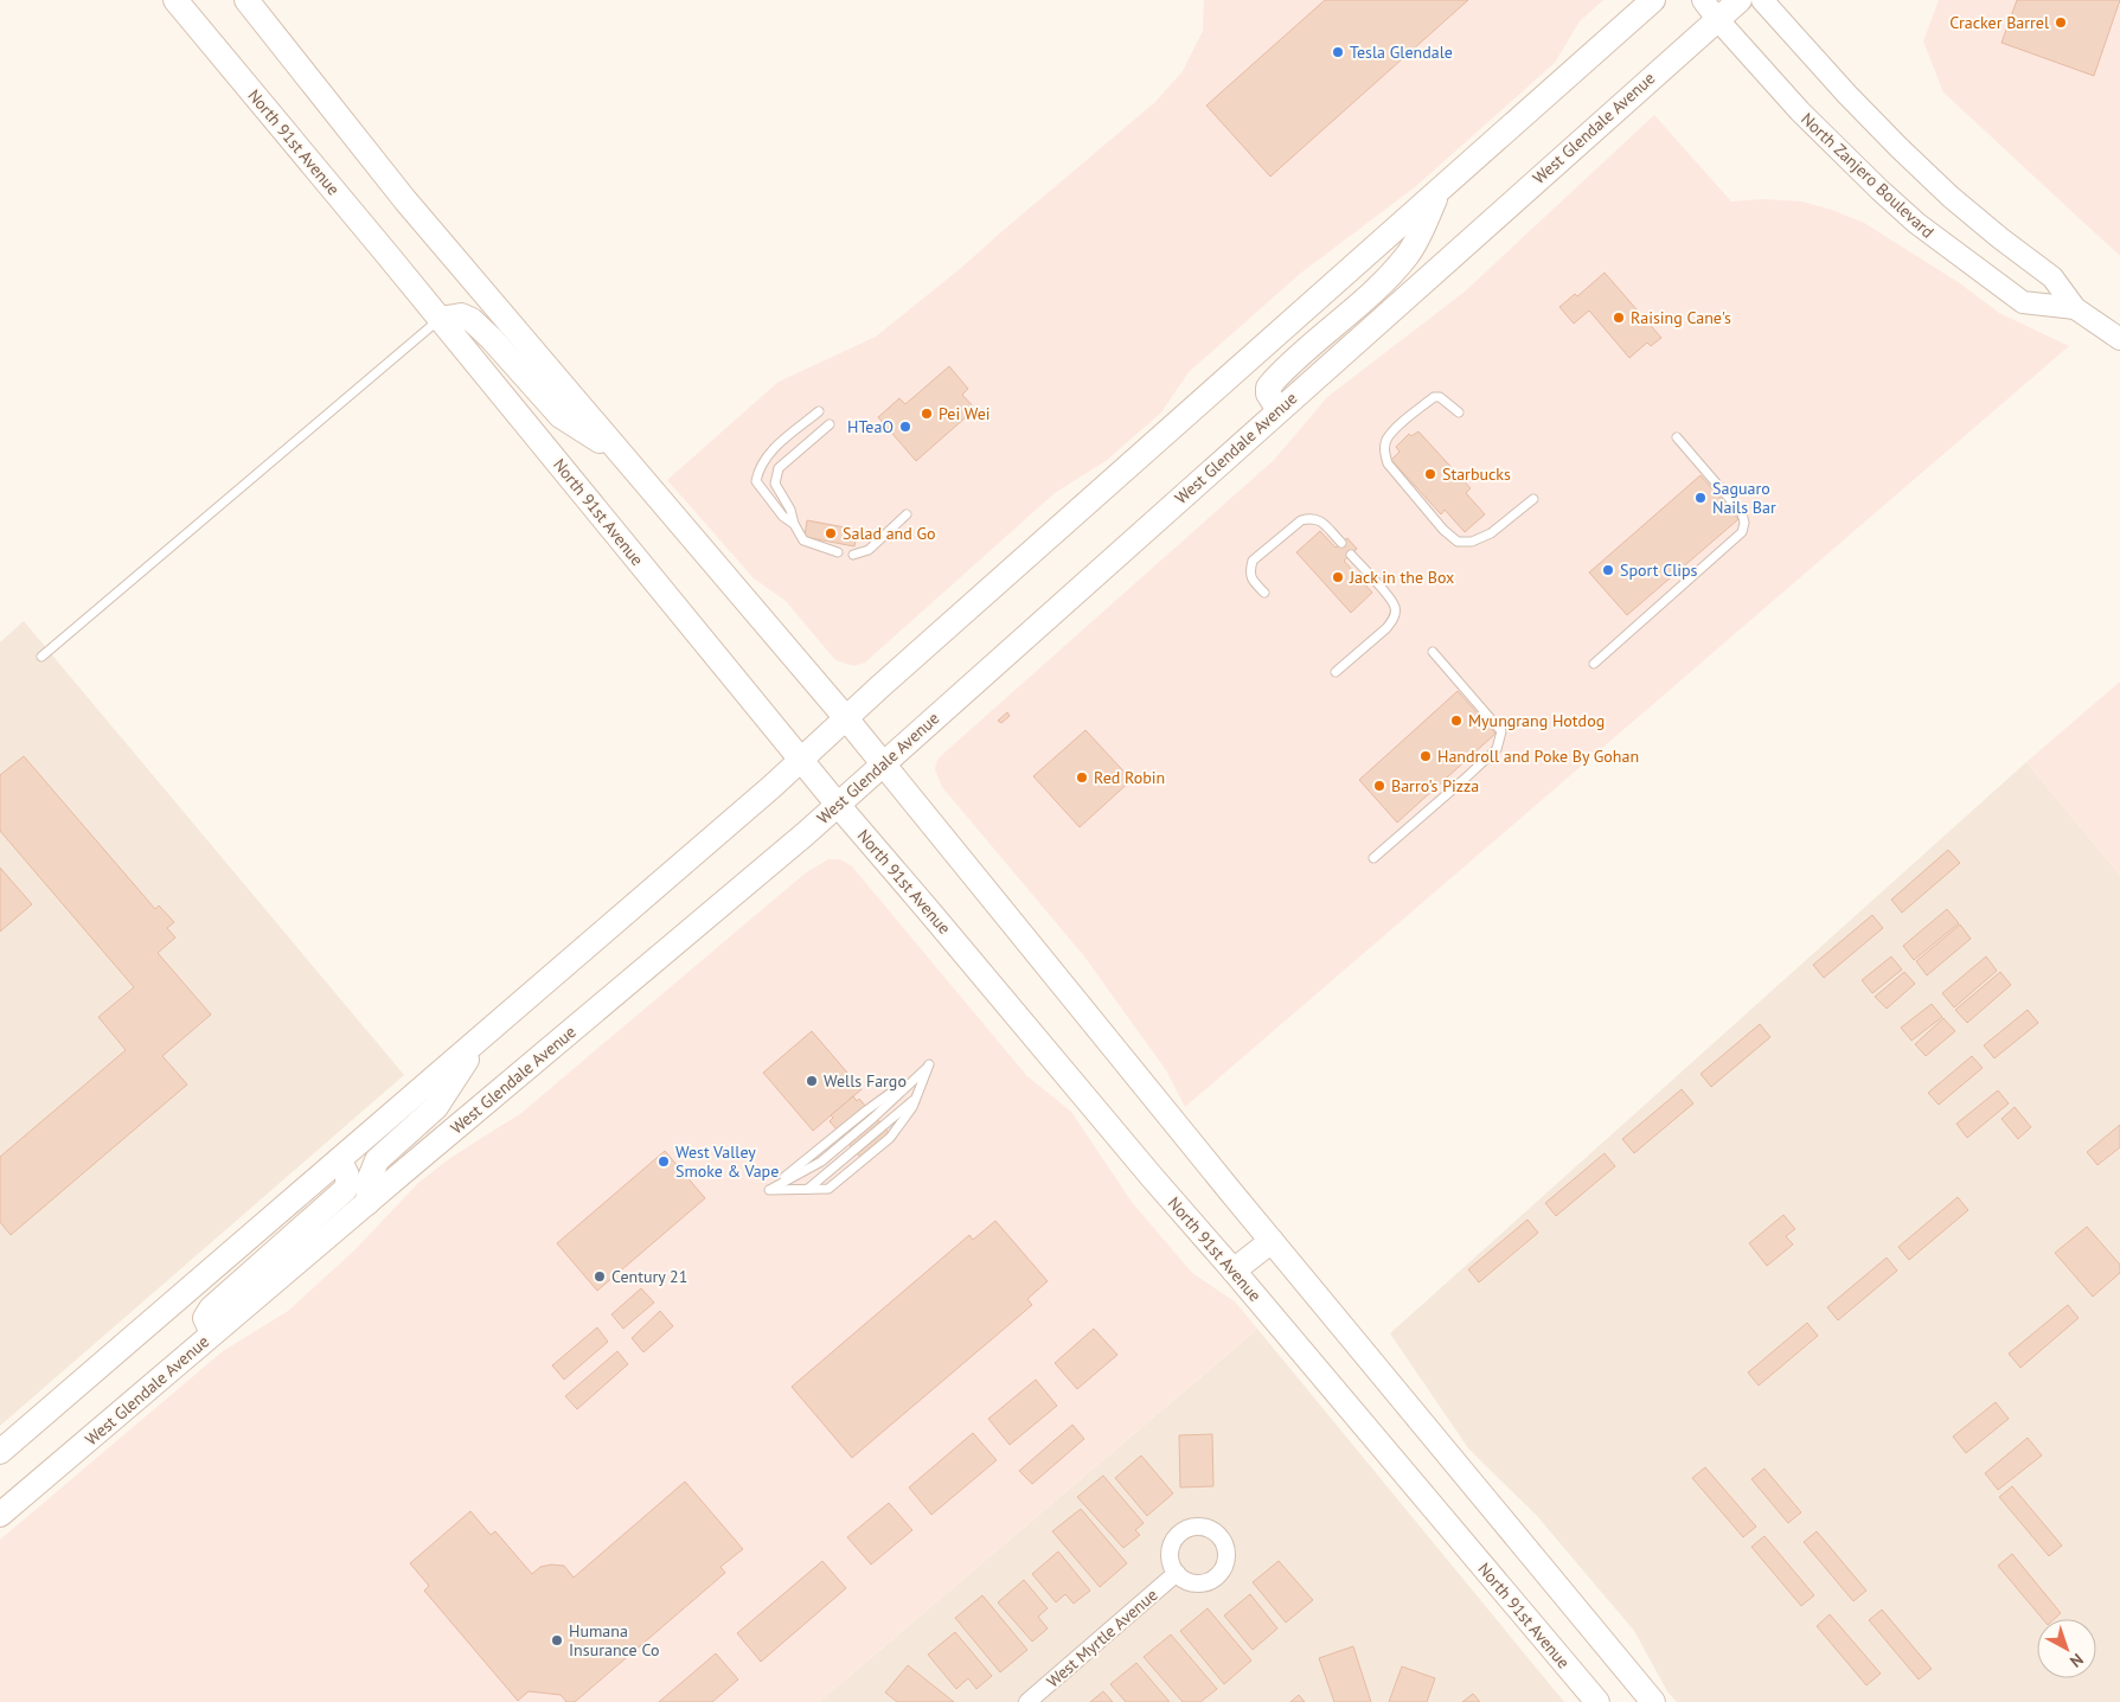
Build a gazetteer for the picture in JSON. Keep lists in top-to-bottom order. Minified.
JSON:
{"streets":{"main road":["West Glendale Avenue","North 91st Avenue"],"street":["North Zanjero Boulevard","West Myrtle Avenue"]},"crossings":[["West Glendale Avenue","North 91st Avenue"],["West Glendale Avenue","North Zanjero Boulevard"]],"places":["Cracker Barrel","Tesla Glendale","Raising Cane's","Pei Wei","HTeaO","Starbucks","Saguaro Nails Bar","Salad and Go","Sport Clips","Jack in the Box","Myungrang Hotdog","Handroll and Poke By Gohan","Red Robin","Barro's Pizza","Wells Fargo","West Valley Smoke & Vape","Century 21","Humana Insurance Co"],"north":"bottom right"}
